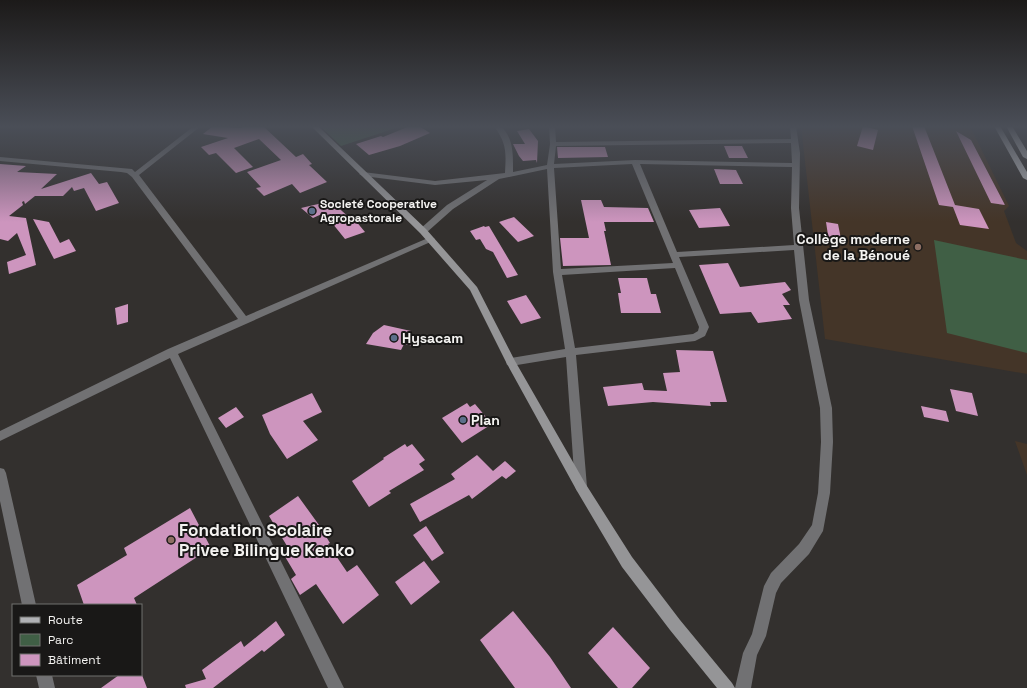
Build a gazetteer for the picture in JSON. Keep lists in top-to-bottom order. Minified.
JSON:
{"places":["Societé Cooperative Agropastorale","Collège moderne de la Bénoué","Hysacam","Plan","Fondation Scolaire Privee Bilingue Kenko"],"legend":["Route","Parc","Bâtiment"]}
